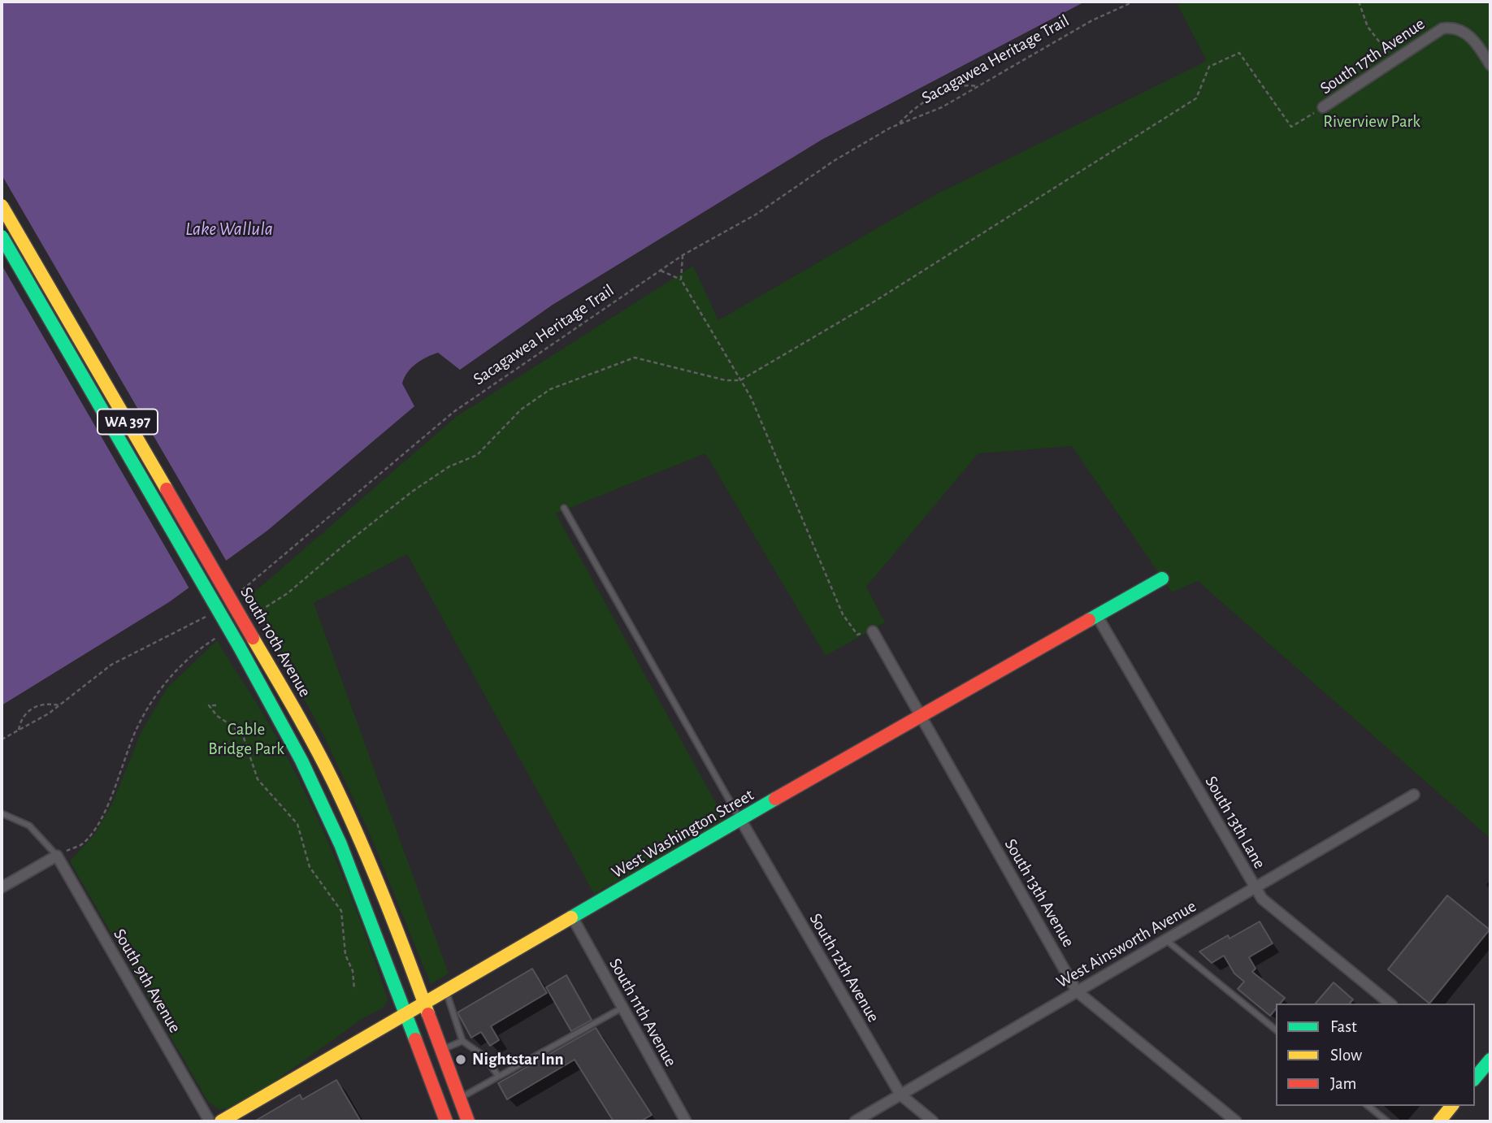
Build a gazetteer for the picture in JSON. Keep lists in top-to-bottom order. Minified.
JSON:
{"streets":{"main road":["WA 397","South 10th Avenue","West Washington Street"],"street":["South 17th Avenue","South 13th Lane","South 13th Avenue","West Ainsworth Avenue","South 12th Avenue","South 9th Avenue","South 11th Avenue"],"path":["Sacagawea Heritage Trail"]},"crossings":[["South 10th Avenue","West Washington Street"],["South 13th Lane","West Washington Street"],["South 13th Lane","West Ainsworth Avenue"],["West Washington Street","South 13th Avenue"],["West Washington Street","South 12th Avenue"],["West Washington Street","South 11th Avenue"],["South 13th Avenue","West Ainsworth Avenue"],["West Ainsworth Avenue","South 12th Avenue"]],"water":["Lake Wallula"],"parks":["Riverview Park","Cable Bridge Park"],"places":["Nightstar Inn"],"legend":["Fast","Slow","Jam"]}
